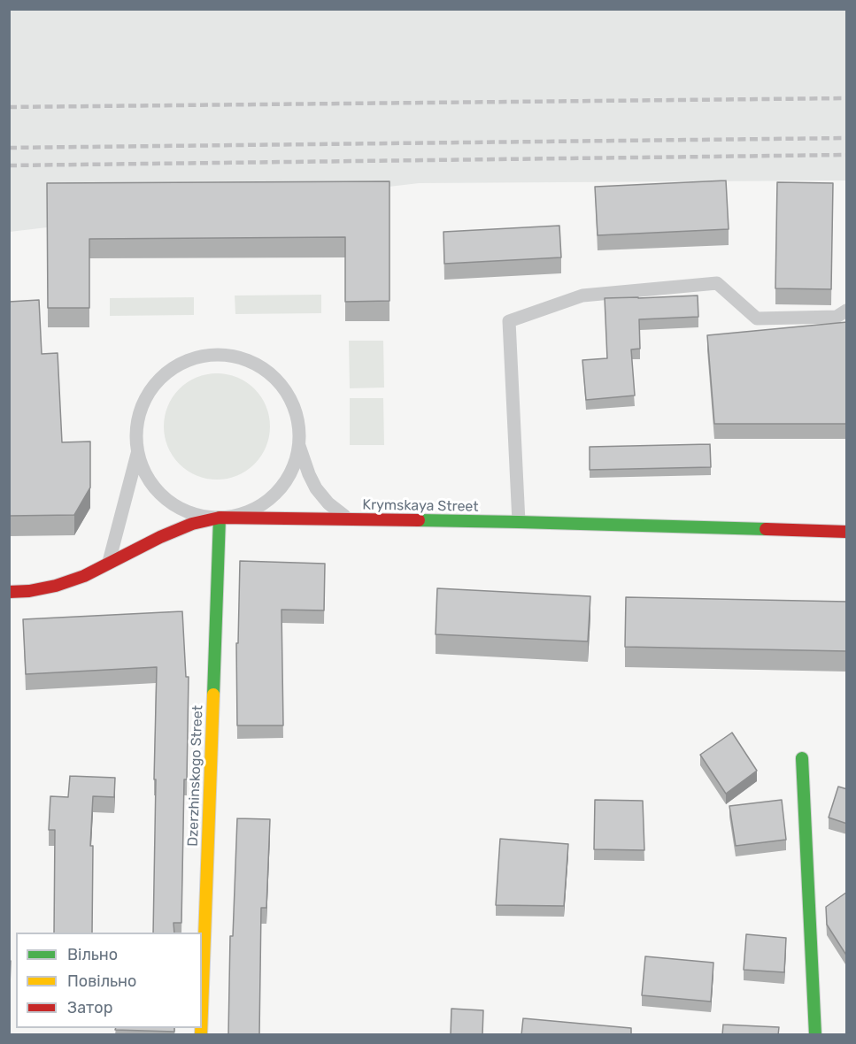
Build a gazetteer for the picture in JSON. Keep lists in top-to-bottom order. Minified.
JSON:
{"streets":{"main road":["Krymskaya Street","Dzerzhinskogo Street"]},"crossings":[["Krymskaya Street","Dzerzhinskogo Street"]],"legend":["Вільно","Повільно","Затор"]}
